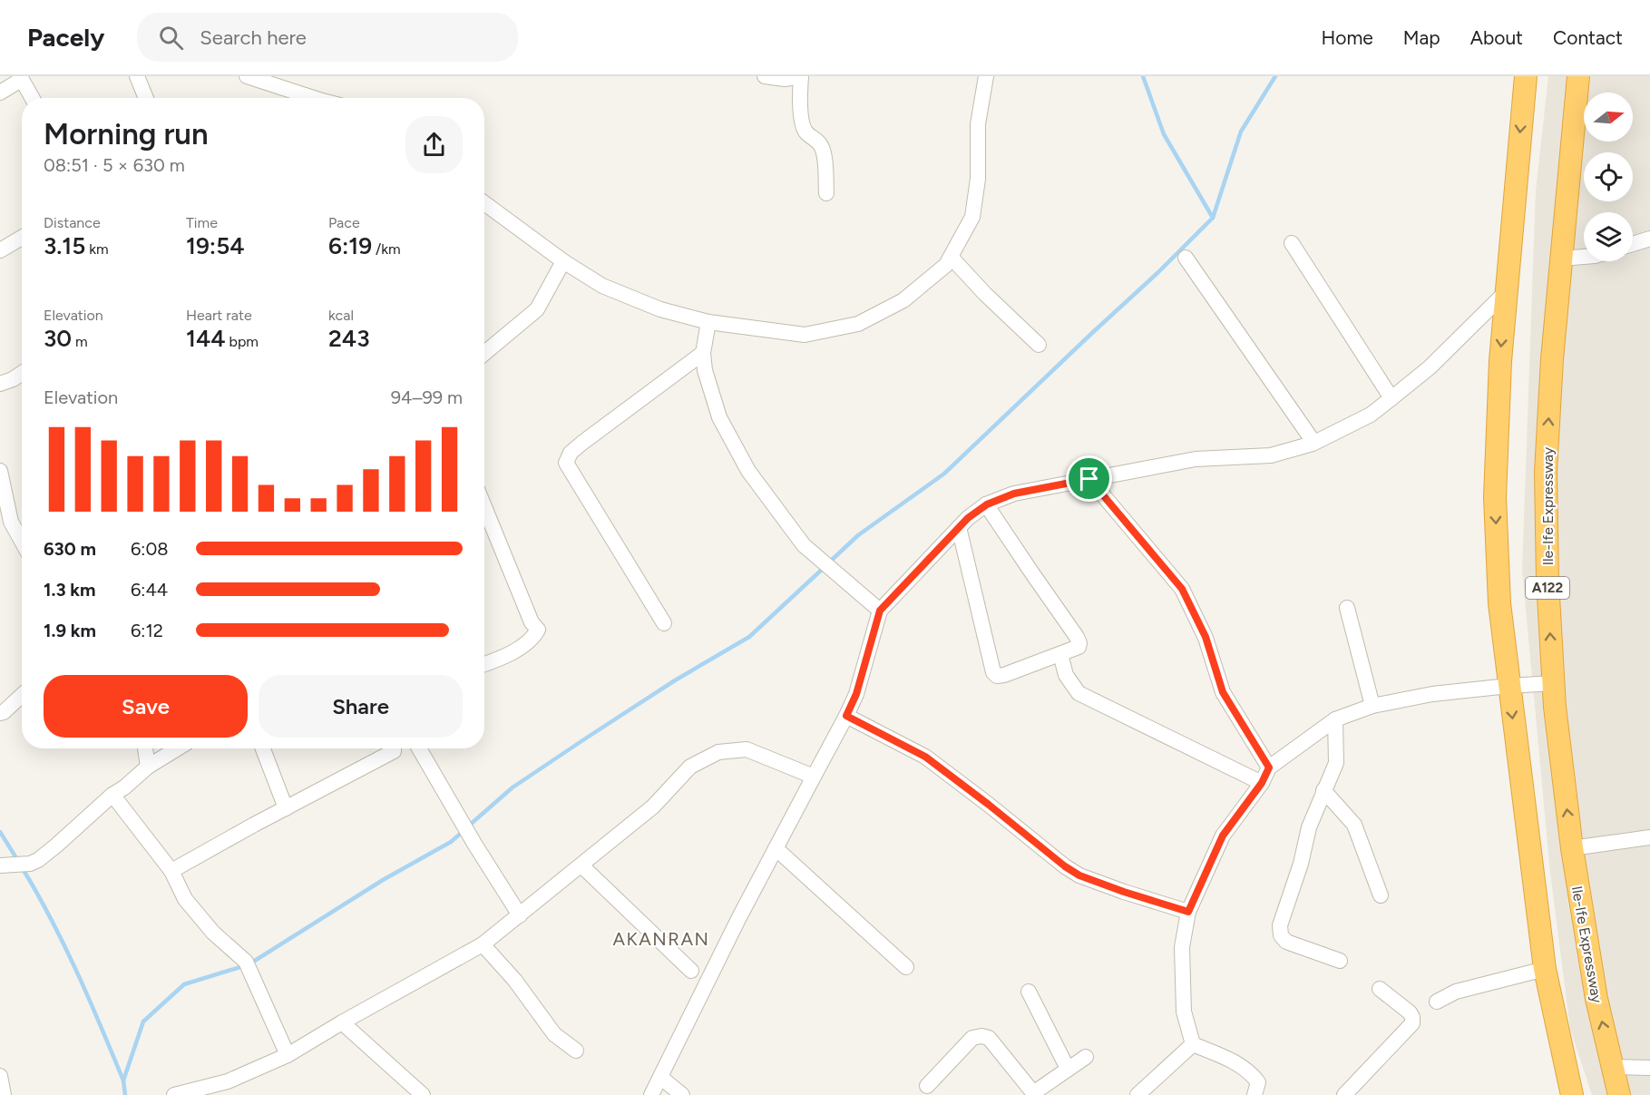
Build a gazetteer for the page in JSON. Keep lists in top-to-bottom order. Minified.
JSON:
{"streets":{"highway":["Ile-Ife Expressway","A122"]},"districts":["AKANRAN"],"north":"right","page":{"header":"Pacely","search":"Search here","nav":["Home","Map","About","Contact"],"heading":["Morning run","08:51 · 5 × 630 m"],"stats":[["Distance","3.15 km"],["Time","19:54"],["Pace","6:19 /km"],["Elevation","30 m"],["Heart rate","144 bpm"],["kcal","243"]],"chart":["Elevation","94–99 m"],"list":[{"name":"630 m","note":"6:08"},{"name":"1.3 km","note":"6:44"},{"name":"1.9 km","note":"6:12"}],"buttons":["Save","Share"]}}
